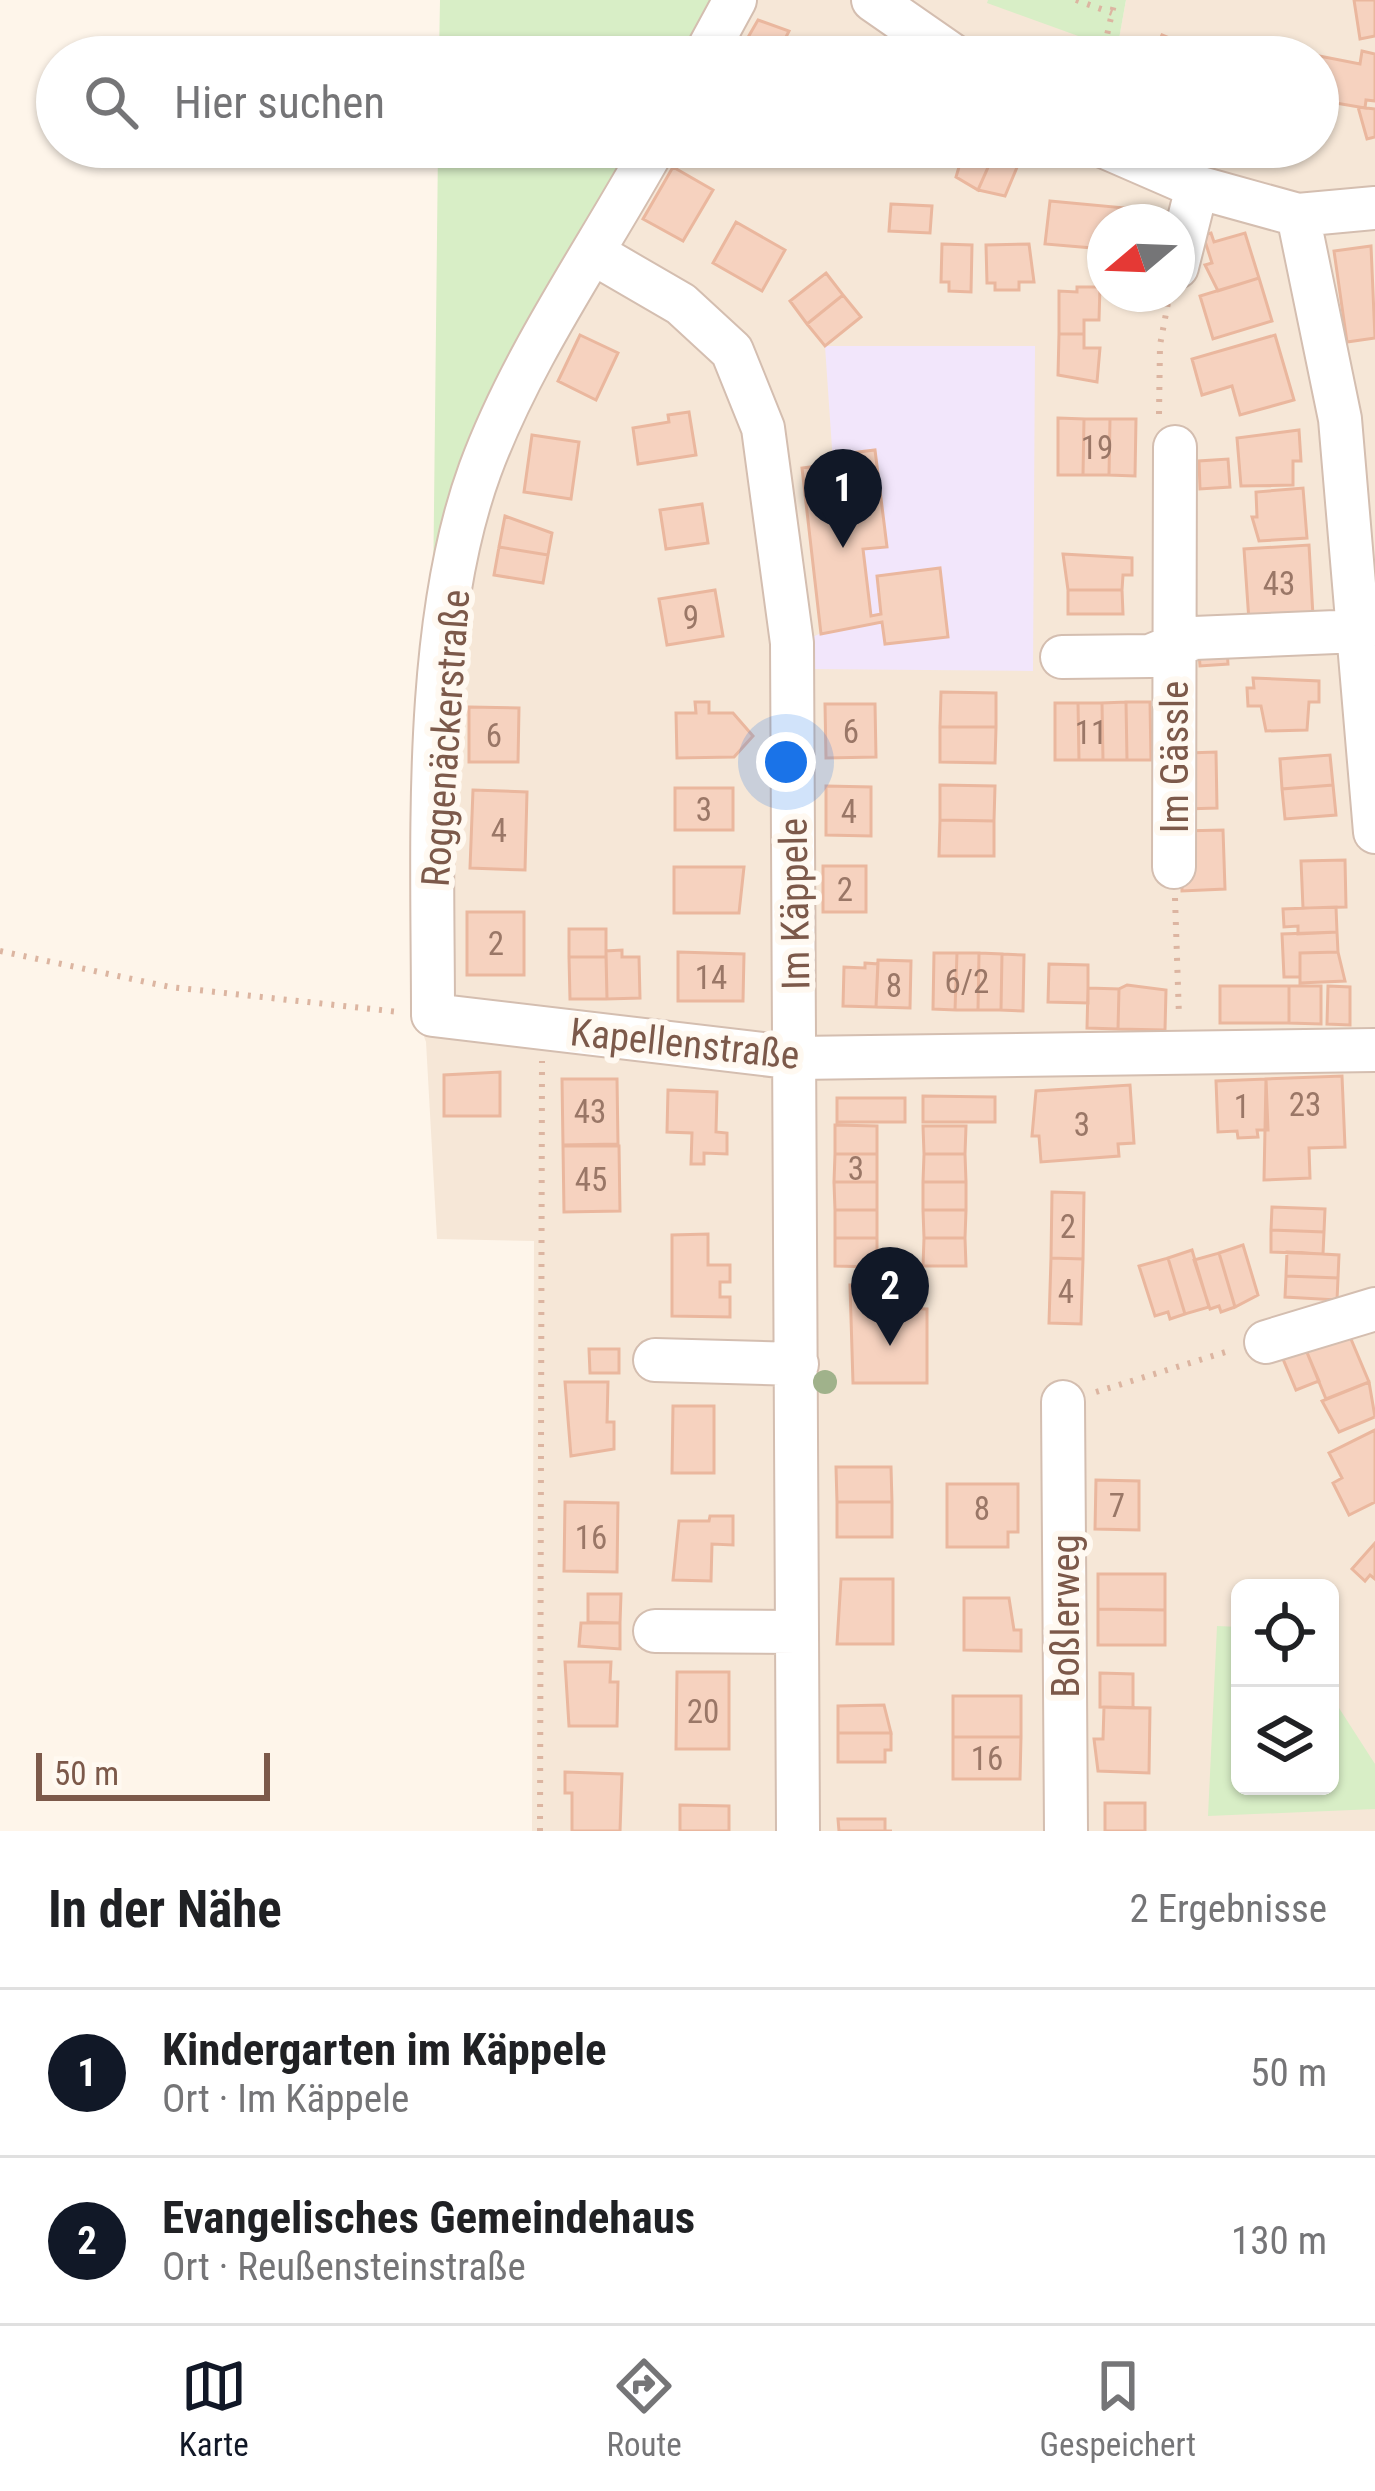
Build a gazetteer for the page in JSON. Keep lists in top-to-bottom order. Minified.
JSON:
{"streets":{"street":["Roggenäckerstraße","Im Gässle","Im Käppele","Kapellenstraße","Boßlerweg"]},"crossings":[["Roggenäckerstraße","Im Käppele"],["Roggenäckerstraße","Kapellenstraße"],["Im Käppele","Kapellenstraße"]],"house_numbers":["19","43","9","6","11","6","3","4","4","2","2","14","6/2","8","23","1","43","3","3","45","2","4","7","8","16","20","16"],"scale_bar":"50 m","north":"left","page":{"search":"Hier suchen","pins":["1","2"],"scale":"50 m","heading":["In der Nähe","2 Ergebnisse"],"list":[{"mark":"1","name":"Kindergarten im Käppele","note":"Ort · Im Käppele","value":"50 m"},{"mark":"2","name":"Evangelisches Gemeindehaus","note":"Ort · Reußensteinstraße","value":"130 m"}],"nav":["Karte","Route","Gespeichert"]}}
